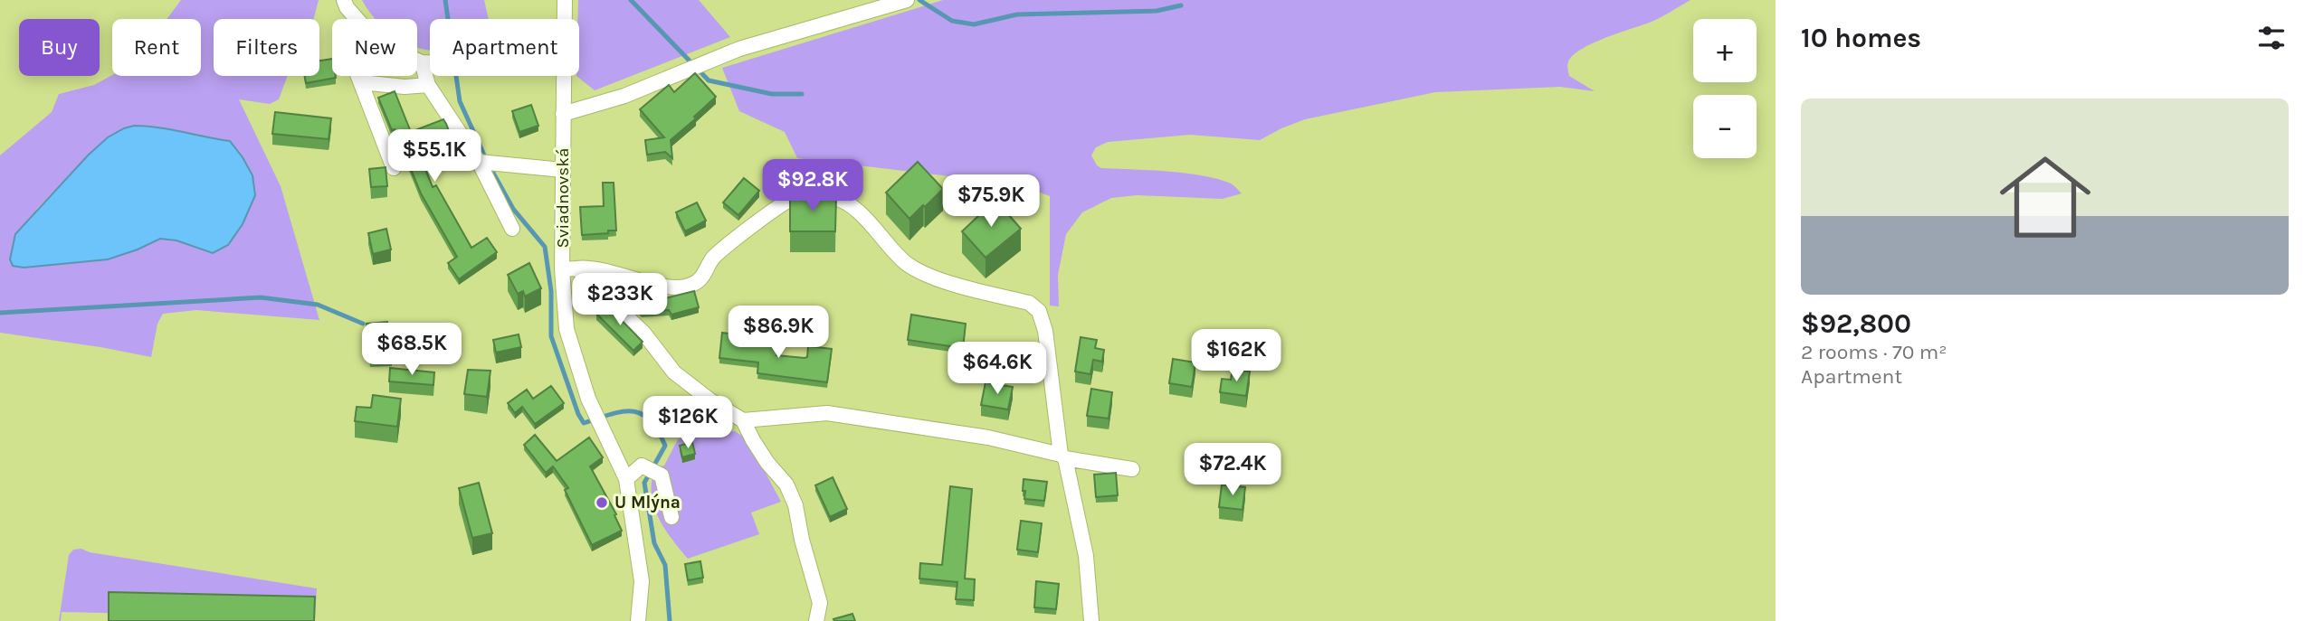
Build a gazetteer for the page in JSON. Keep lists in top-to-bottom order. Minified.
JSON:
{"streets":{"street":["Sviadnovská"]},"places":["U Mlýna"],"page":{"heading":"10 homes","map_buttons":["+","−"],"chip":["Buy","Rent","Filters","New","Apartment"],"list":[{"name":"$92,800","note":"2 rooms · 70 m² · Apartment"}],"price":["$55.1K","$92.8K","$75.9K","$233K","$86.9K","$68.5K","$162K","$64.6K","$126K","$72.4K"]}}
